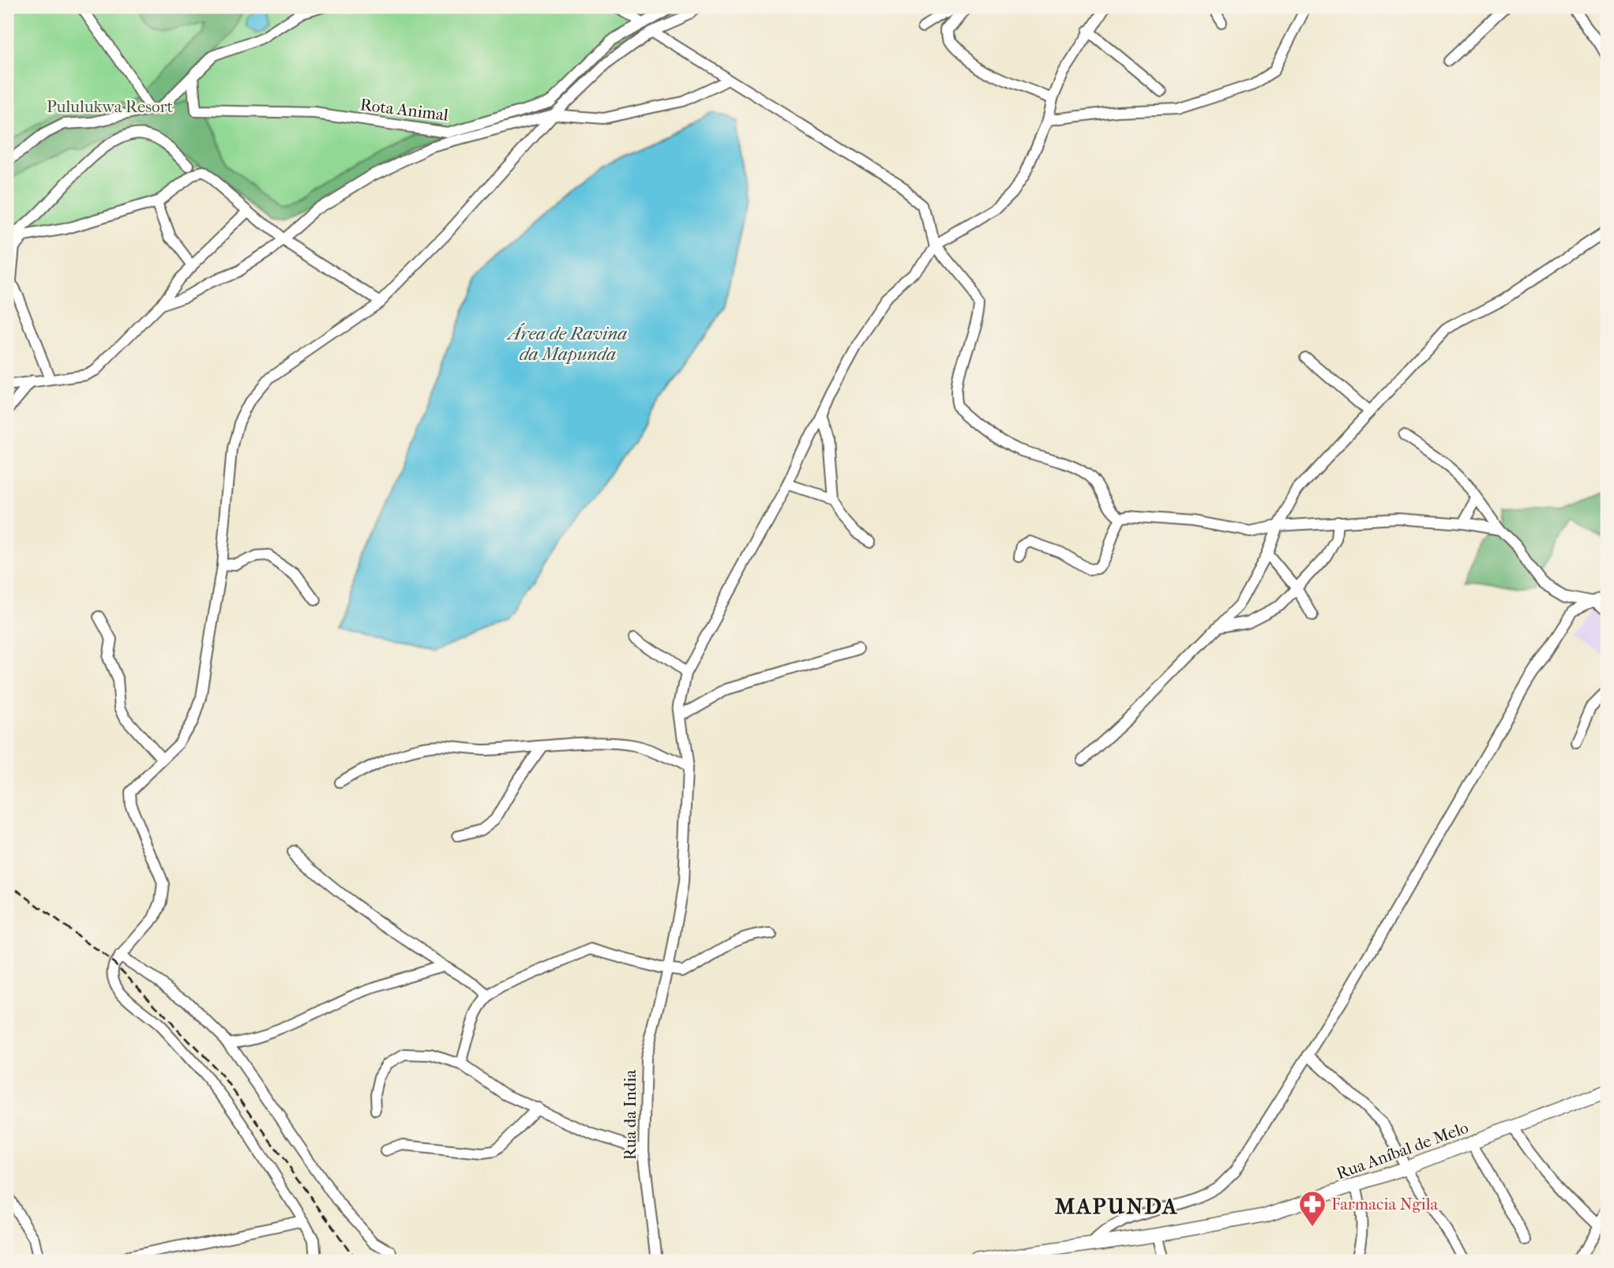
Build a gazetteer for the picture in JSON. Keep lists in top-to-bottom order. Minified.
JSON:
{"streets":{"street":["Rota Animal","Rua da India","Rua Aníbal de Melo"]},"districts":["MAPUNDA"],"water":["Área de Ravina da Mapunda"],"parks":["Pululukwa Resort"],"places":{"pharmacy":["Farmacia Ngila"]}}
